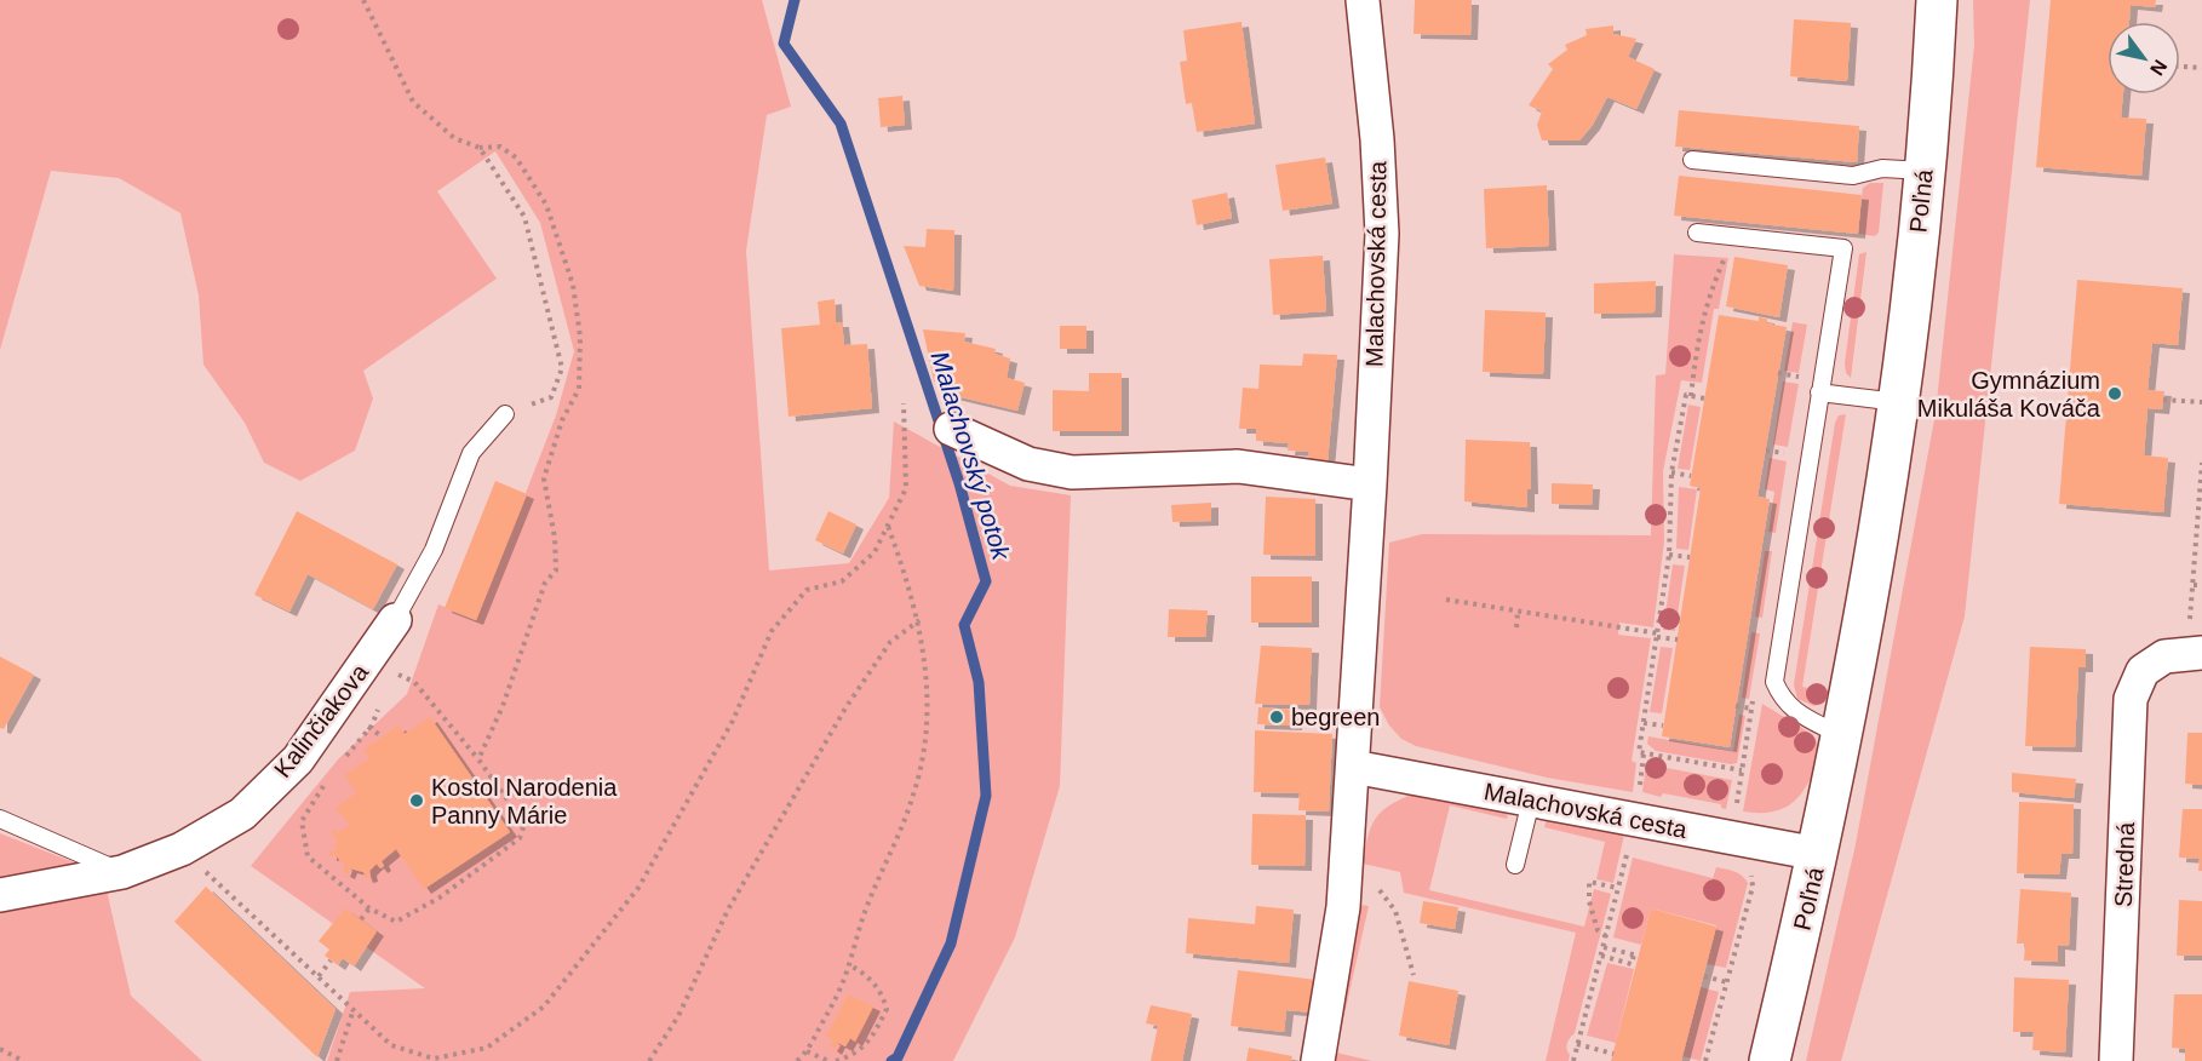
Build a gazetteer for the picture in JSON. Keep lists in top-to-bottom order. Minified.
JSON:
{"streets":{"street":["Poľná","Malachovská cesta","Kalinčiakova","Stredná"]},"crossings":[["Poľná","Malachovská cesta"]],"water":["Malachovský potok"],"places":["Gymnázium Mikuláša Kováča","begreen","Kostol Narodenia Panny Márie"],"north":"bottom right"}
